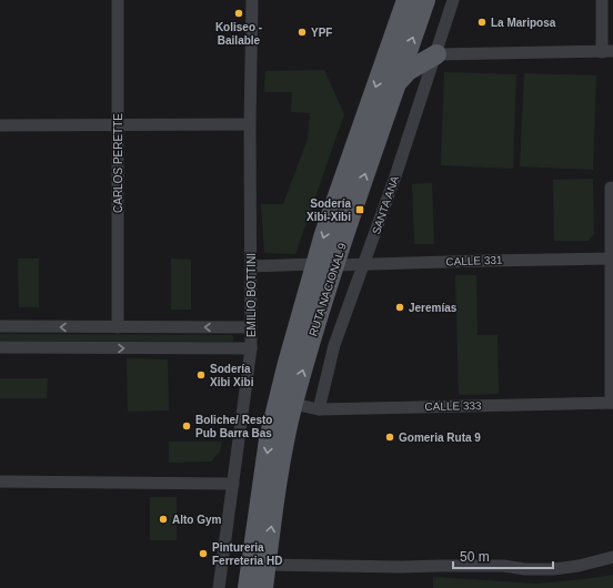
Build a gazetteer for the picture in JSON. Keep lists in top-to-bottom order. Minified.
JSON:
{"streets":{"main road":["RUTA NACIONAL 9"],"street":["CARLOS PERETTE","SANTA ANA","CALLE 331","EMILIO BOTTINI","CALLE 333"]},"crossings":[["SANTA ANA","CALLE 331"],["SANTA ANA","CALLE 333"],["CALLE 331","RUTA NACIONAL 9"],["RUTA NACIONAL 9","CALLE 333"]],"places":{"other":["Koliseo - Bailable","La Mariposa","YPF","Jeremías","Sodería Xibi Xibi","Boliche/ Resto Pub Barra Bas","Gomeria Ruta 9","Alto Gym","Pintureria Ferreteria HD"],"transit":["Sodería Xibi-Xibi"]},"scale_bar":"50 m"}
